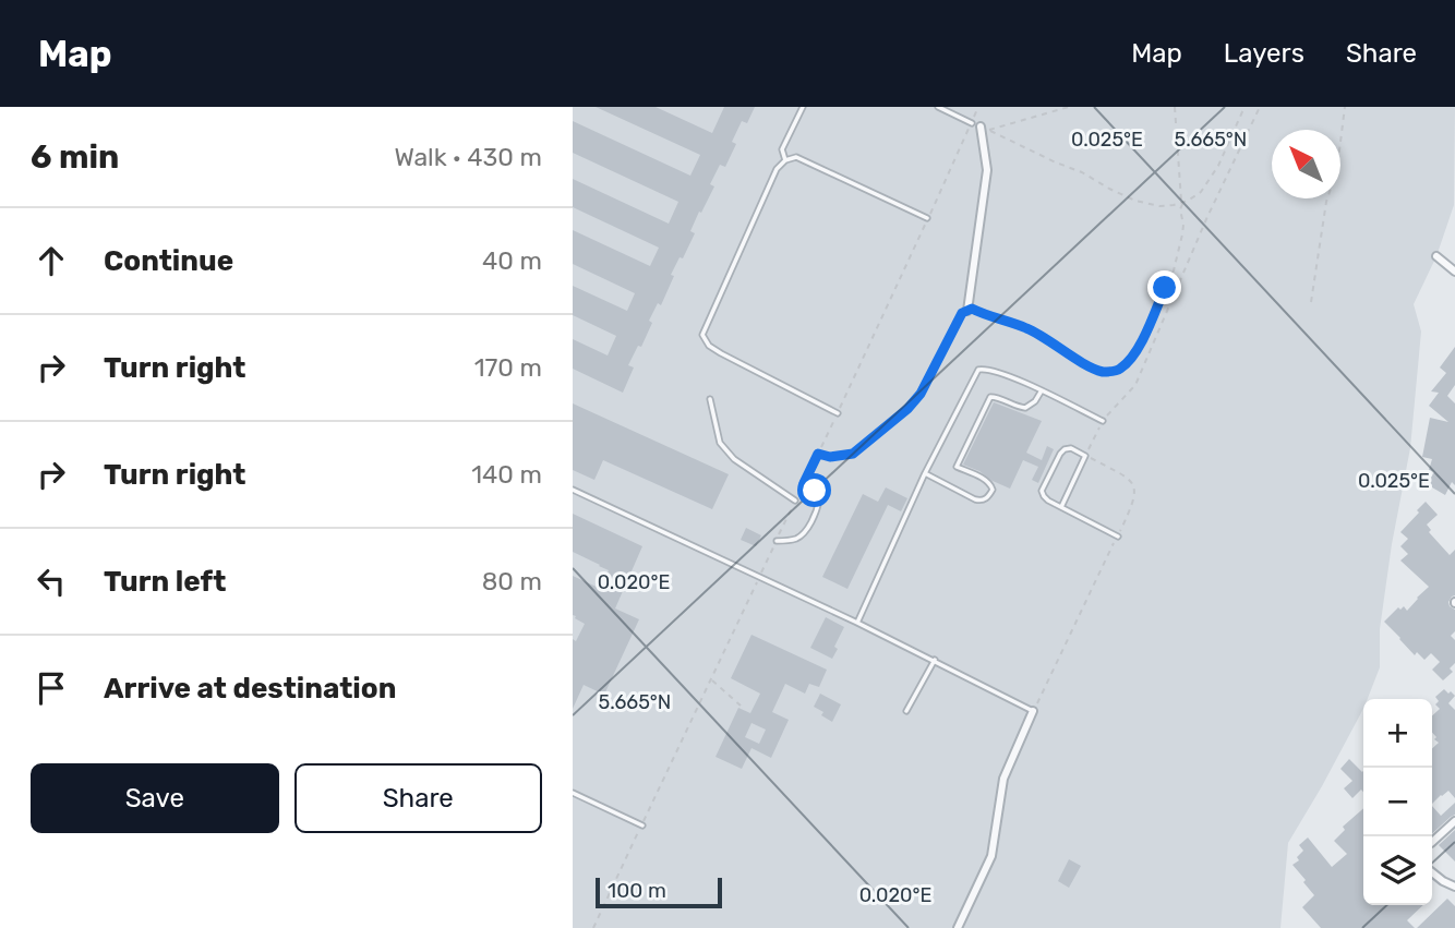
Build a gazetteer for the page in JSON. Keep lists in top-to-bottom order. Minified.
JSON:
{"scale_bar":"100 m","north":"top left","page":{"header":"Map","nav":["Map","Layers","Share"],"heading":["6 min","Walk · 430 m"],"list":[["Continue","40 m"],["Turn right","170 m"],["Turn right","140 m"],["Turn left","80 m"],"Arrive at destination"],"map_buttons":["+","−"],"buttons":["Save","Share"],"scale":"100 m"},"coordinates":["5.665°N","0.025°E","0.020°E"]}
